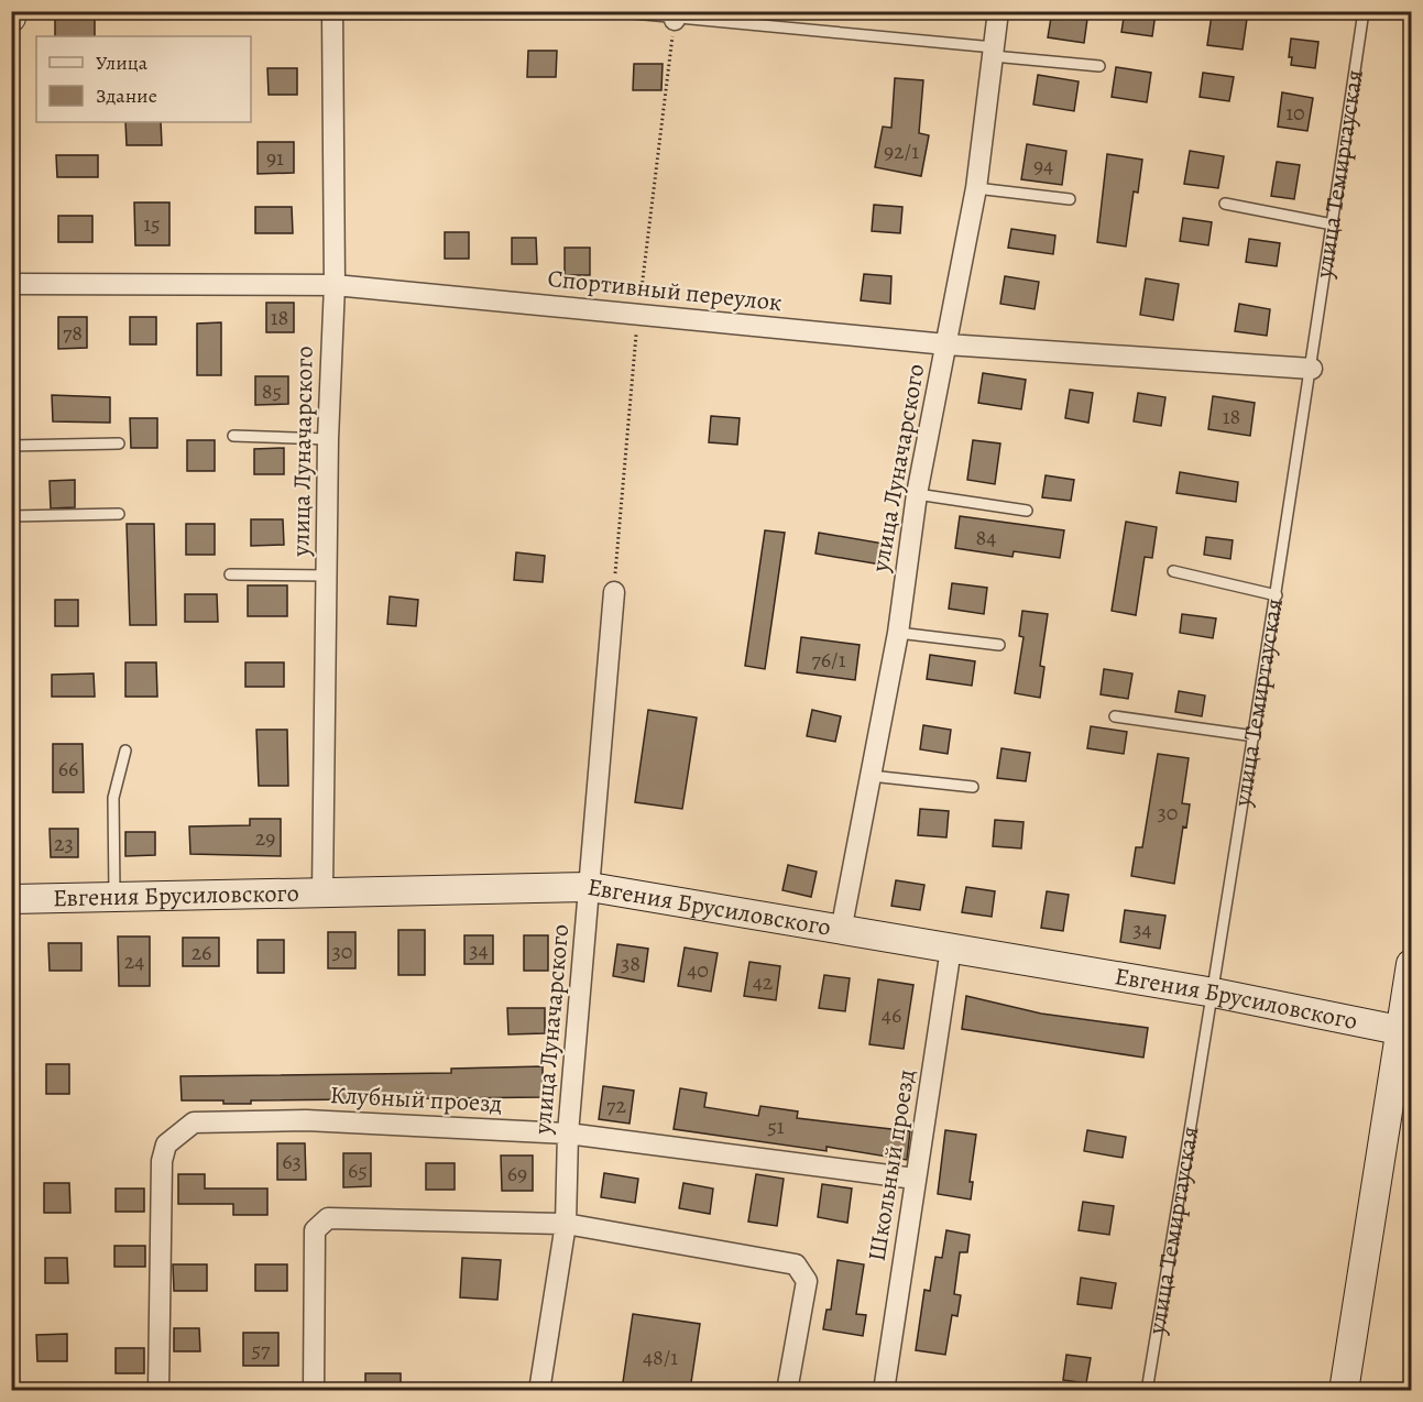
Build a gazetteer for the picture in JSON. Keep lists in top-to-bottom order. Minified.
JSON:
{"streets":{"street":["Спортивный переулок","улица Луначарского","Евгения Брусиловского","Клубный проезд","Школьный проезд"],"lane":["улица Темиртауская"]},"crossings":[["улица Темиртауская","Спортивный переулок"],["улица Темиртауская","Евгения Брусиловского"],["Спортивный переулок","улица Луначарского"],["улица Луначарского","Евгения Брусиловского"],["улица Луначарского","Клубный проезд"],["Евгения Брусиловского","Школьный проезд"],["Клубный проезд","Школьный проезд"]],"house_numbers":["10","92/1","91","94","15","18","78","85","18","84","76/1","66","30","29","23","34","34","30","26","24","38","40","42","46","72","51","63","65","69","57","48/1"],"legend":["Улица","Здание"]}
